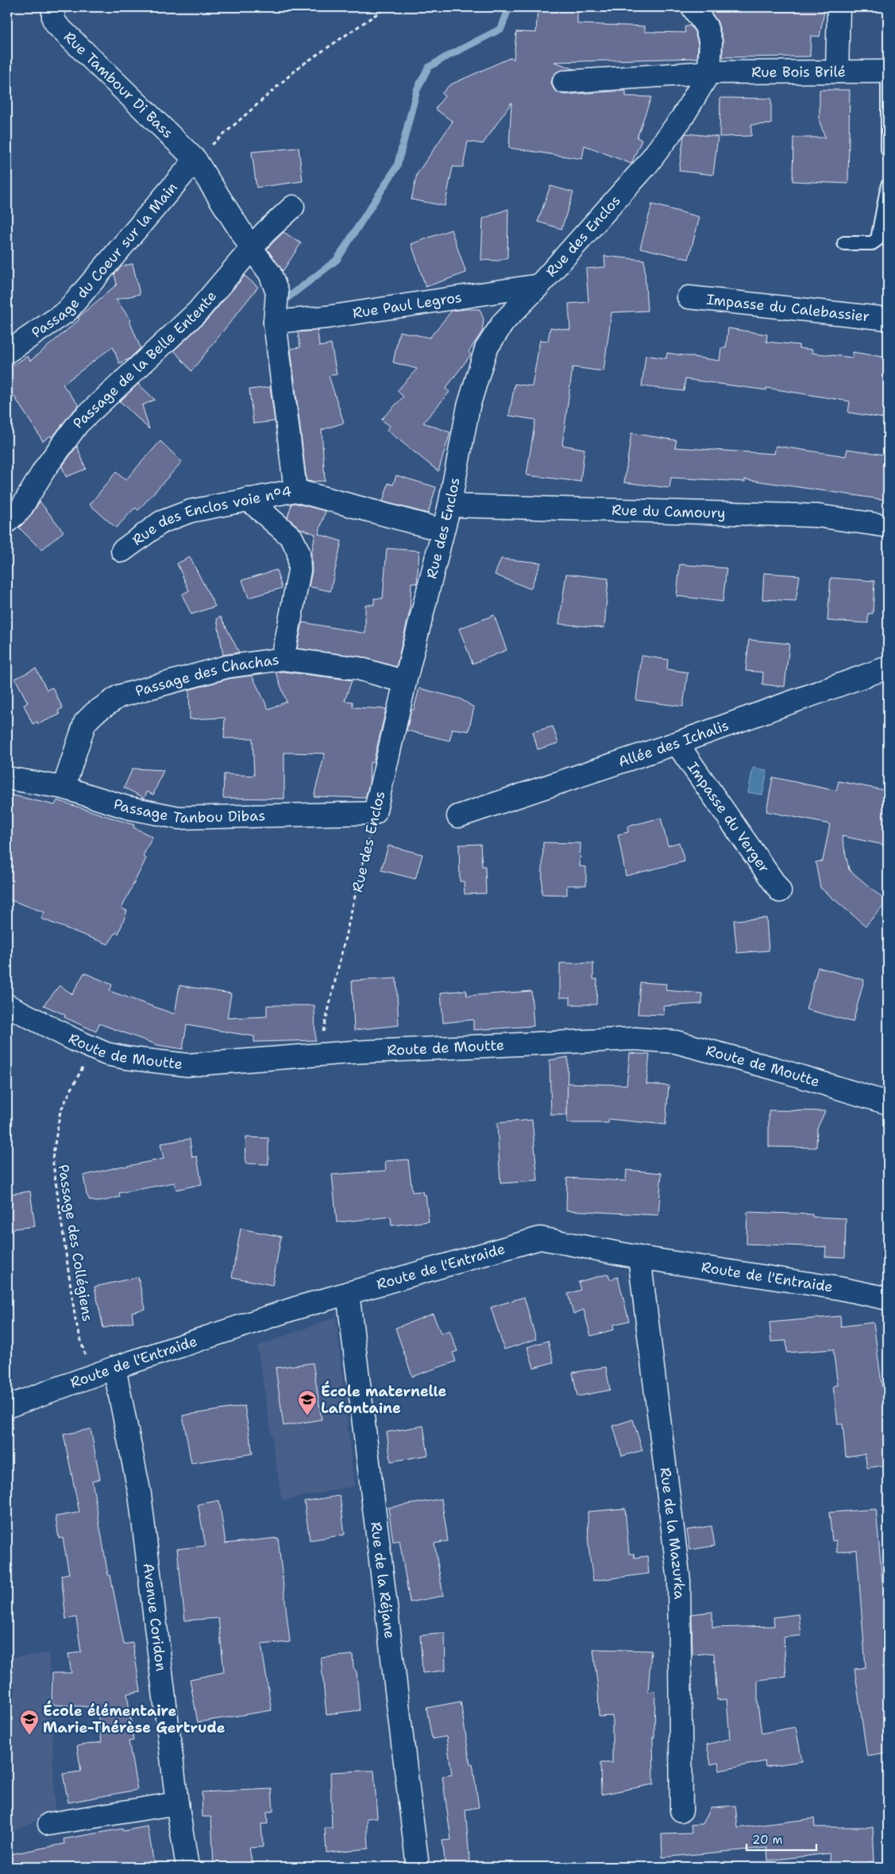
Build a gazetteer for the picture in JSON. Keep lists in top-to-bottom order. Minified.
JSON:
{"streets":{"street":["Rue Bois Brilé","Rue Tambour Di Bass","Rue des Enclos","Passage du Coeur sur la Main","Rue Paul Legros","Impasse du Calebassier","Passage de la Belle Entente","Rue du Camoury","Rue des Enclos voie n°4","Passage des Chachas","Allée des Ichalis","Passage Tanbou Dibas","Impasse du Verger","Route de Moutte","Route de l'Entraide","Rue de la Mazurka","Rue de la Réjane","Avenue Coridon"],"path":["Passage des Collégiens"]},"crossings":[["Rue Bois Brilé","Rue des Enclos"],["Rue Tambour Di Bass","Passage du Coeur sur la Main"],["Rue Tambour Di Bass","Rue Paul Legros"],["Rue Tambour Di Bass","Passage de la Belle Entente"],["Rue Tambour Di Bass","Rue des Enclos voie n°4"],["Rue des Enclos","Rue Paul Legros"],["Rue des Enclos","Rue du Camoury"],["Rue des Enclos","Rue des Enclos voie n°4"],["Rue des Enclos","Passage des Chachas"],["Rue des Enclos","Passage Tanbou Dibas"],["Rue des Enclos","Route de Moutte"],["Passage des Chachas","Passage Tanbou Dibas"],["Allée des Ichalis","Impasse du Verger"],["Route de Moutte","Passage des Collégiens"],["Passage des Collégiens","Route de l'Entraide"],["Route de l'Entraide","Rue de la Mazurka"],["Route de l'Entraide","Rue de la Réjane"],["Route de l'Entraide","Avenue Coridon"]],"places":{"school or university":["École maternelle Lafontaine","École élémentaire Marie-Thérèse Gertrude"]},"scale_bar":"20 m"}
